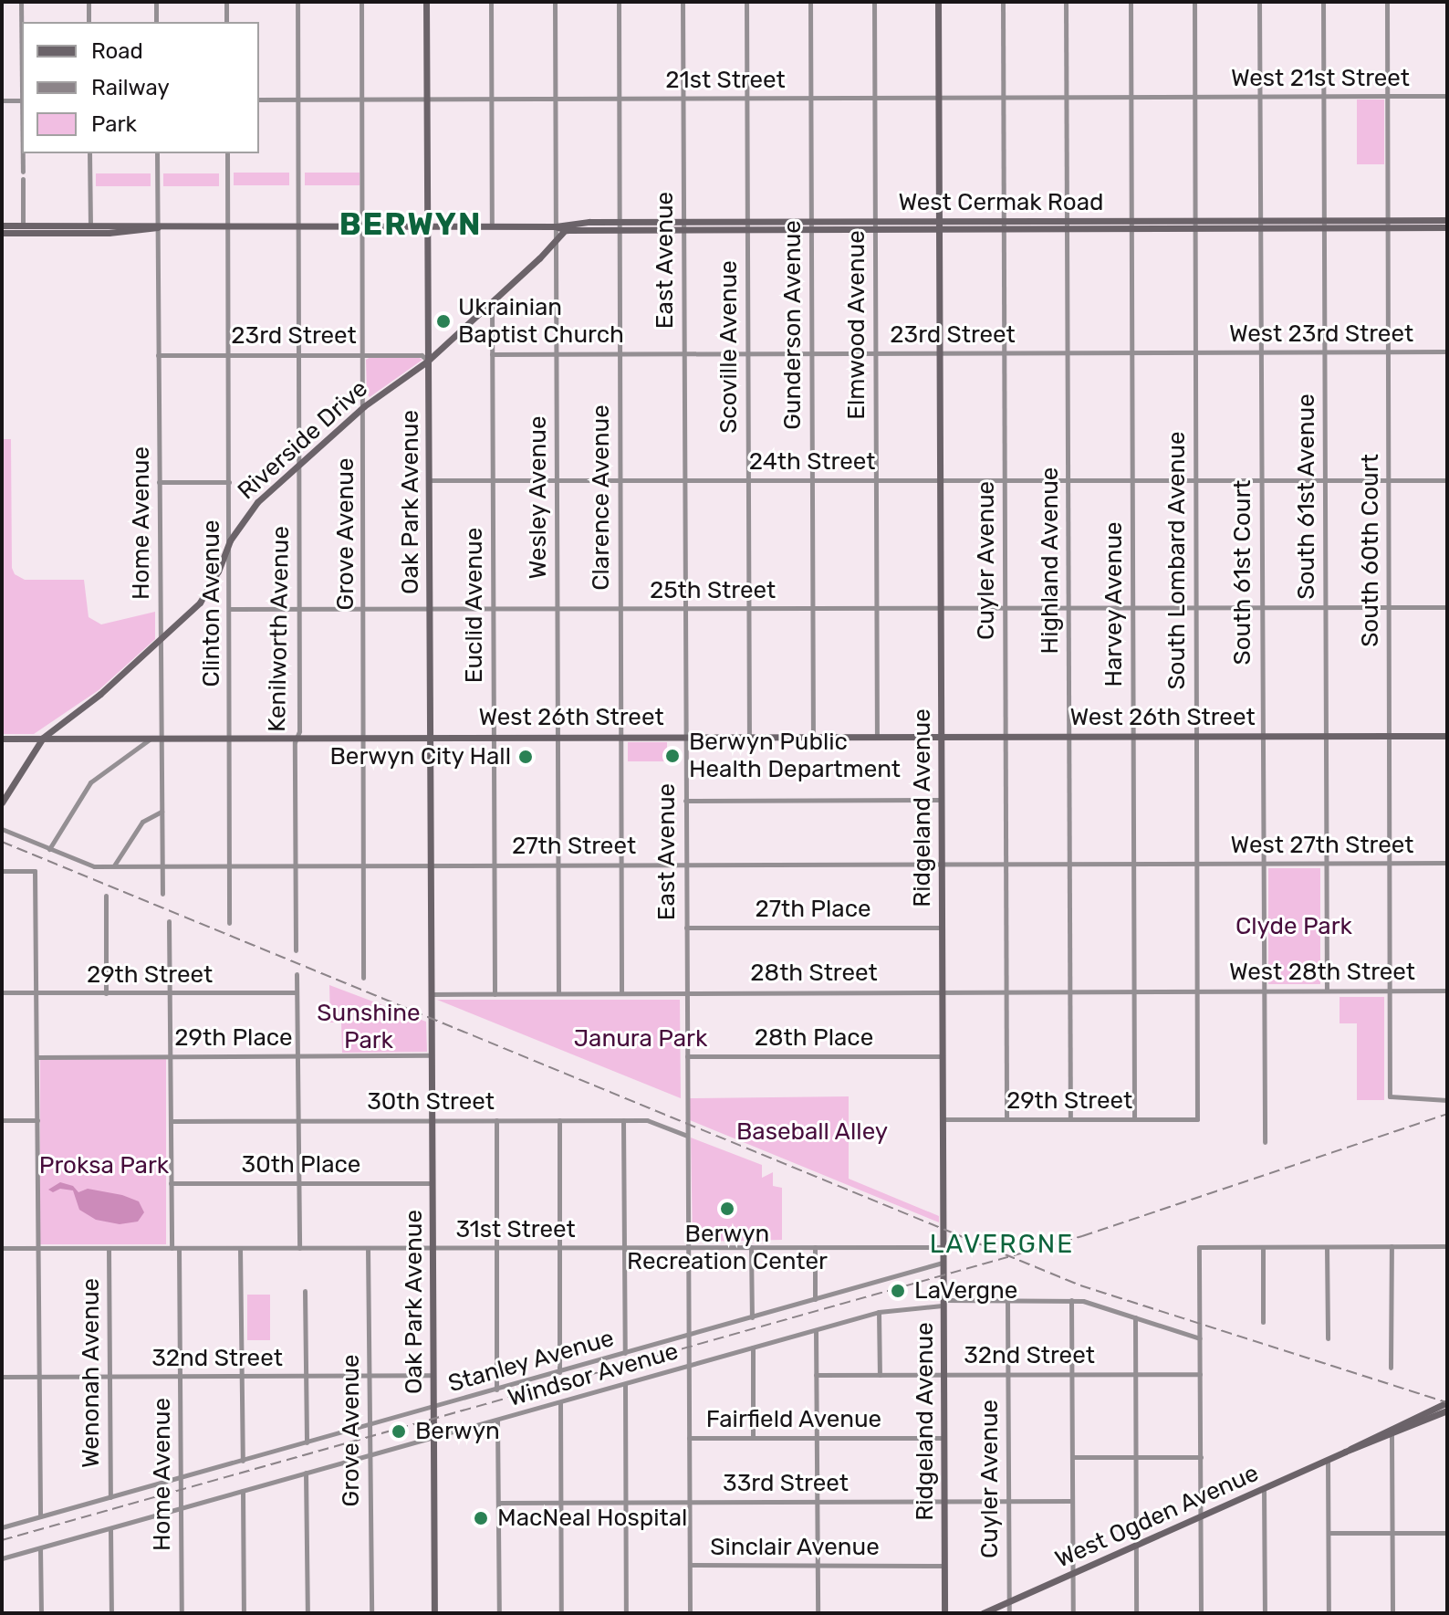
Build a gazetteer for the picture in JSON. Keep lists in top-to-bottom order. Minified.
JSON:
{"streets":{"street":["West 21st Street","21st Street","West Cermak Road","East Avenue","Gunderson Avenue","Elmwood Avenue","West 23rd Street","23rd Street","Scoville Avenue","Riverside Drive","24th Street","South 61st Avenue","Wesley Avenue","Clarence Avenue","Oak Park Avenue","Home Avenue","Grove Avenue","South 60th Court","Cuyler Avenue","Highland Avenue","South Lombard Avenue","South 61st Court","25th Street","Clinton Avenue","Harvey Avenue","Euclid Avenue","Kenilworth Avenue","West 26th Street","Ridgeland Avenue","West 27th Street","27th Street","27th Place","West 28th Street","28th Street","29th Street","29th Place","28th Place","30th Street","30th Place","31st Street","32nd Street","Stanley Avenue","Wenonah Avenue","Windsor Avenue","Fairfield Avenue","33rd Street","West Ogden Avenue","Sinclair Avenue"]},"crossings":[["West 21st Street","21st Street"],["West 21st Street","South 61st Avenue"],["West 21st Street","South 60th Court"],["West 21st Street","South Lombard Avenue"],["West 21st Street","South 61st Court"],["21st Street","East Avenue"],["21st Street","Gunderson Avenue"],["21st Street","Elmwood Avenue"],["21st Street","Scoville Avenue"],["21st Street","Wesley Avenue"],["21st Street","Clarence Avenue"],["21st Street","Oak Park Avenue"],["21st Street","Grove Avenue"],["21st Street","Cuyler Avenue"],["21st Street","Highland Avenue"],["21st Street","South Lombard Avenue"],["21st Street","Harvey Avenue"],["21st Street","Kenilworth Avenue"],["21st Street","Ridgeland Avenue"],["West Cermak Road","East Avenue"],["West Cermak Road","Gunderson Avenue"],["West Cermak Road","Elmwood Avenue"],["West Cermak Road","Scoville Avenue"],["West Cermak Road","Riverside Drive"],["West Cermak Road","South 61st Avenue"],["West Cermak Road","Wesley Avenue"],["West Cermak Road","Clarence Avenue"],["West Cermak Road","Oak Park Avenue"],["West Cermak Road","Home Avenue"],["West Cermak Road","Grove Avenue"],["West Cermak Road","South 60th Court"],["West Cermak Road","Cuyler Avenue"],["West Cermak Road","Highland Avenue"],["West Cermak Road","South Lombard Avenue"],["West Cermak Road","South 61st Court"],["West Cermak Road","Clinton Avenue"],["West Cermak Road","Harvey Avenue"],["West Cermak Road","Kenilworth Avenue"],["West Cermak Road","Ridgeland Avenue"],["East Avenue","23rd Street"],["East Avenue","24th Street"],["East Avenue","25th Street"],["East Avenue","West 26th Street"],["East Avenue","27th Street"],["East Avenue","27th Place"],["East Avenue","28th Street"],["East Avenue","28th Place"],["East Avenue","30th Street"],["East Avenue","31st Street"],["East Avenue","Stanley Avenue"],["East Avenue","Windsor Avenue"],["East Avenue","Fairfield Avenue"],["East Avenue","33rd Street"],["East Avenue","Sinclair Avenue"],["Gunderson Avenue","23rd Street"],["Gunderson Avenue","24th Street"],["Gunderson Avenue","25th Street"],["Gunderson Avenue","West 26th Street"],["Elmwood Avenue","23rd Street"],["Elmwood Avenue","24th Street"],["Elmwood Avenue","25th Street"],["Elmwood Avenue","West 26th Street"],["West 23rd Street","23rd Street"],["West 23rd Street","South 61st Avenue"],["West 23rd Street","South 60th Court"],["West 23rd Street","South Lombard Avenue"],["West 23rd Street","South 61st Court"],["23rd Street","Scoville Avenue"],["23rd Street","Riverside Drive"],["23rd Street","Wesley Avenue"],["23rd Street","Clarence Avenue"],["23rd Street","Oak Park Avenue"],["23rd Street","Home Avenue"],["23rd Street","Grove Avenue"],["23rd Street","Cuyler Avenue"],["23rd Street","Highland Avenue"],["23rd Street","South Lombard Avenue"],["23rd Street","Clinton Avenue"],["23rd Street","Harvey Avenue"],["23rd Street","Euclid Avenue"],["23rd Street","Kenilworth Avenue"],["23rd Street","Ridgeland Avenue"],["Scoville Avenue","24th Street"],["Scoville Avenue","25th Street"],["Scoville Avenue","West 26th Street"],["Riverside Drive","Wesley Avenue"],["Riverside Drive","Oak Park Avenue"],["Riverside Drive","Home Avenue"],["Riverside Drive","Grove Avenue"],["Riverside Drive","Clinton Avenue"],["Riverside Drive","Euclid Avenue"],["Riverside Drive","Kenilworth Avenue"],["Riverside Drive","West 26th Street"],["24th Street","South 61st Avenue"],["24th Street","Wesley Avenue"],["24th Street","Clarence Avenue"],["24th Street","Oak Park Avenue"],["24th Street","South 60th Court"],["24th Street","Cuyler Avenue"],["24th Street","Highland Avenue"],["24th Street","South Lombard Avenue"],["24th Street","South 61st Court"],["24th Street","Harvey Avenue"],["24th Street","Euclid Avenue"],["24th Street","Ridgeland Avenue"],["South 61st Avenue","25th Street"],["South 61st Avenue","West 26th Street"],["South 61st Avenue","West 27th Street"],["South 61st Avenue","West 28th Street"],["Wesley Avenue","25th Street"],["Wesley Avenue","West 26th Street"],["Wesley Avenue","27th Street"],["Wesley Avenue","28th Street"],["Clarence Avenue","25th Street"],["Clarence Avenue","West 26th Street"],["Clarence Avenue","27th Street"],["Clarence Avenue","28th Street"],["Oak Park Avenue","25th Street"],["Oak Park Avenue","West 26th Street"],["Oak Park Avenue","27th Street"],["Oak Park Avenue","28th Street"],["Oak Park Avenue","29th Place"],["Oak Park Avenue","30th Street"],["Oak Park Avenue","30th Place"],["Oak Park Avenue","31st Street"],["Oak Park Avenue","32nd Street"],["Oak Park Avenue","Stanley Avenue"],["Oak Park Avenue","Windsor Avenue"],["Home Avenue","West 26th Street"],["Home Avenue","27th Street"],["Home Avenue","31st Street"],["Home Avenue","32nd Street"],["Home Avenue","Stanley Avenue"],["Home Avenue","Windsor Avenue"],["Grove Avenue","25th Street"],["Grove Avenue","West 26th Street"],["Grove Avenue","27th Street"],["Grove Avenue","31st Street"],["Grove Avenue","32nd Street"],["Grove Avenue","Stanley Avenue"],["Grove Avenue","Windsor Avenue"],["South 60th Court","25th Street"],["South 60th Court","West 26th Street"],["South 60th Court","West 27th Street"],["South 60th Court","West 28th Street"],["Cuyler Avenue","25th Street"],["Cuyler Avenue","West 26th Street"],["Cuyler Avenue","27th Street"],["Cuyler Avenue","28th Street"],["Cuyler Avenue","29th Street"],["Cuyler Avenue","32nd Street"],["Cuyler Avenue","Windsor Avenue"],["Cuyler Avenue","33rd Street"],["Cuyler Avenue","West Ogden Avenue"],["Highland Avenue","25th Street"],["Highland Avenue","West 26th Street"],["Highland Avenue","27th Street"],["Highland Avenue","28th Street"],["Highland Avenue","29th Street"],["South Lombard Avenue","25th Street"],["South Lombard Avenue","West 26th Street"],["South Lombard Avenue","West 27th Street"],["South Lombard Avenue","27th Street"],["South Lombard Avenue","West 28th Street"],["South Lombard Avenue","28th Street"],["South Lombard Avenue","29th Street"],["South 61st Court","25th Street"],["South 61st Court","West 26th Street"],["South 61st Court","West 27th Street"],["South 61st Court","West 28th Street"],["25th Street","Clinton Avenue"],["25th Street","Harvey Avenue"],["25th Street","Euclid Avenue"],["25th Street","Kenilworth Avenue"],["25th Street","Ridgeland Avenue"],["Clinton Avenue","West 26th Street"],["Clinton Avenue","27th Street"],["Harvey Avenue","West 26th Street"],["Harvey Avenue","27th Street"],["Harvey Avenue","28th Street"],["Harvey Avenue","29th Street"],["Euclid Avenue","West 26th Street"],["Euclid Avenue","27th Street"],["Euclid Avenue","28th Street"],["Kenilworth Avenue","West 26th Street"],["Kenilworth Avenue","27th Street"],["West 26th Street","Ridgeland Avenue"],["Ridgeland Avenue","27th Street"],["Ridgeland Avenue","27th Place"],["Ridgeland Avenue","28th Street"],["Ridgeland Avenue","29th Street"],["Ridgeland Avenue","28th Place"],["Ridgeland Avenue","31st Street"],["Ridgeland Avenue","32nd Street"],["Ridgeland Avenue","Stanley Avenue"],["Ridgeland Avenue","Windsor Avenue"],["Ridgeland Avenue","Fairfield Avenue"],["Ridgeland Avenue","33rd Street"],["Ridgeland Avenue","Sinclair Avenue"],["West 27th Street","27th Street"],["West 28th Street","28th Street"],["31st Street","Wenonah Avenue"],["32nd Street","Wenonah Avenue"],["Stanley Avenue","Wenonah Avenue"]],"districts":["BERWYN","LAVERGNE"],"parks":["Clyde Park","Sunshine Park","Janura Park","Baseball Alley","Proksa Park"],"places":["Ukrainian Baptist Church","Berwyn Public Health Department","Berwyn City Hall","Berwyn Recreation Center","LaVergne","Berwyn","MacNeal Hospital"],"legend":["Road","Railway","Park"]}
